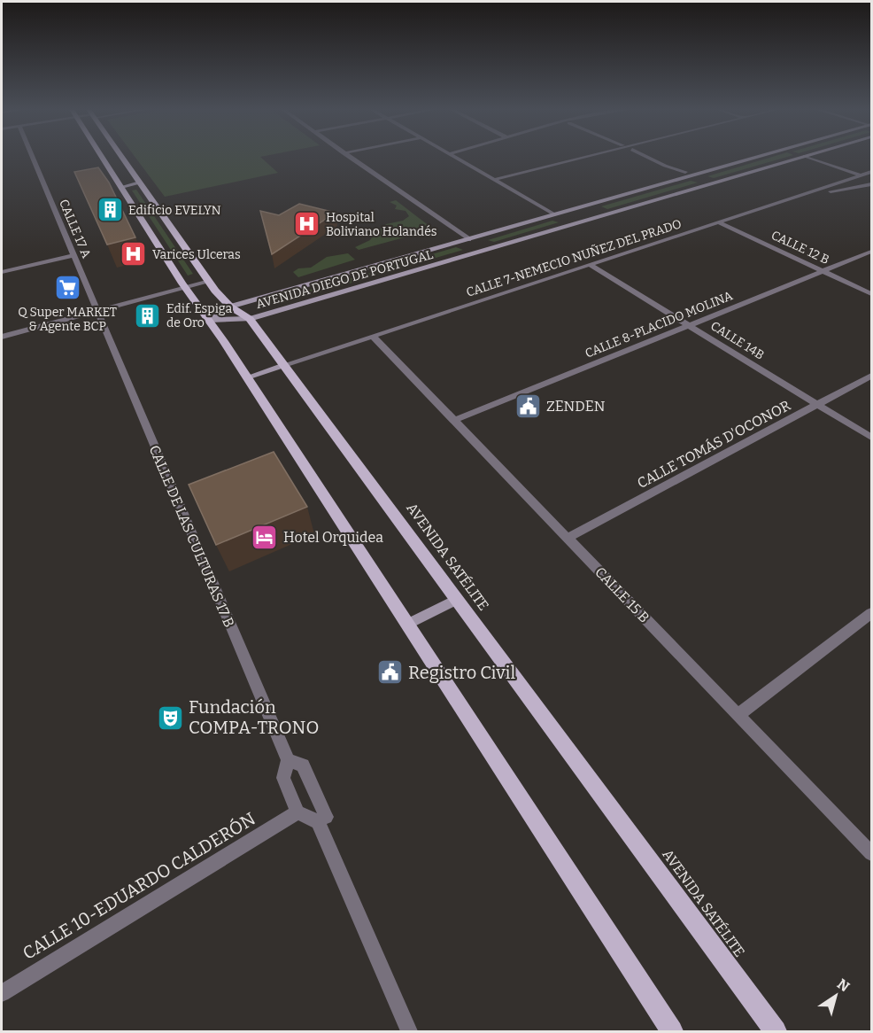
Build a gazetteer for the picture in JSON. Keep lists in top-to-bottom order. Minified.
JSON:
{"streets":{"main road":["AVENIDA DIEGO DE PORTUGAL","AVENIDA SATÉLITE"],"street":["CALLE 17 A","CALLE 12 B","CALLE 7-NEMECIO NUÑEZ DEL PRADO","CALLE 8-PLACIDO MOLINA","CALLE 14B","CALLE TOMÁS D'OCONOR","CALLE DE LAS CULTURAS 17 B","CALLE 15 B","CALLE 10-EDUARDO CALDERÓN"]},"crossings":[["CALLE 17 A","CALLE DE LAS CULTURAS 17 B"],["CALLE 12 B","CALLE 7-NEMECIO NUÑEZ DEL PRADO"],["CALLE 12 B","CALLE 8-PLACIDO MOLINA"],["CALLE 7-NEMECIO NUÑEZ DEL PRADO","CALLE 14B"],["CALLE 7-NEMECIO NUÑEZ DEL PRADO","AVENIDA SATÉLITE"],["CALLE 7-NEMECIO NUÑEZ DEL PRADO","CALLE 15 B"],["AVENIDA DIEGO DE PORTUGAL","AVENIDA SATÉLITE"],["CALLE 8-PLACIDO MOLINA","CALLE 14B"],["CALLE 8-PLACIDO MOLINA","CALLE 15 B"],["CALLE 14B","CALLE TOMÁS D'OCONOR"],["CALLE TOMÁS D'OCONOR","CALLE 15 B"]],"places":{"building":["Edificio EVELYN","Edif. Espiga de Oro"],"hospital":["Hospital Boliviano Holandés","Varices Ulceras"],"supermarket":["Q Super MARKET & Agente BCP"],"public building":["ZENDEN","Registro Civil"],"hotel":["Hotel Orquidea"],"theatre":["Fundación COMPA-TRONO"]},"north":"top right"}
